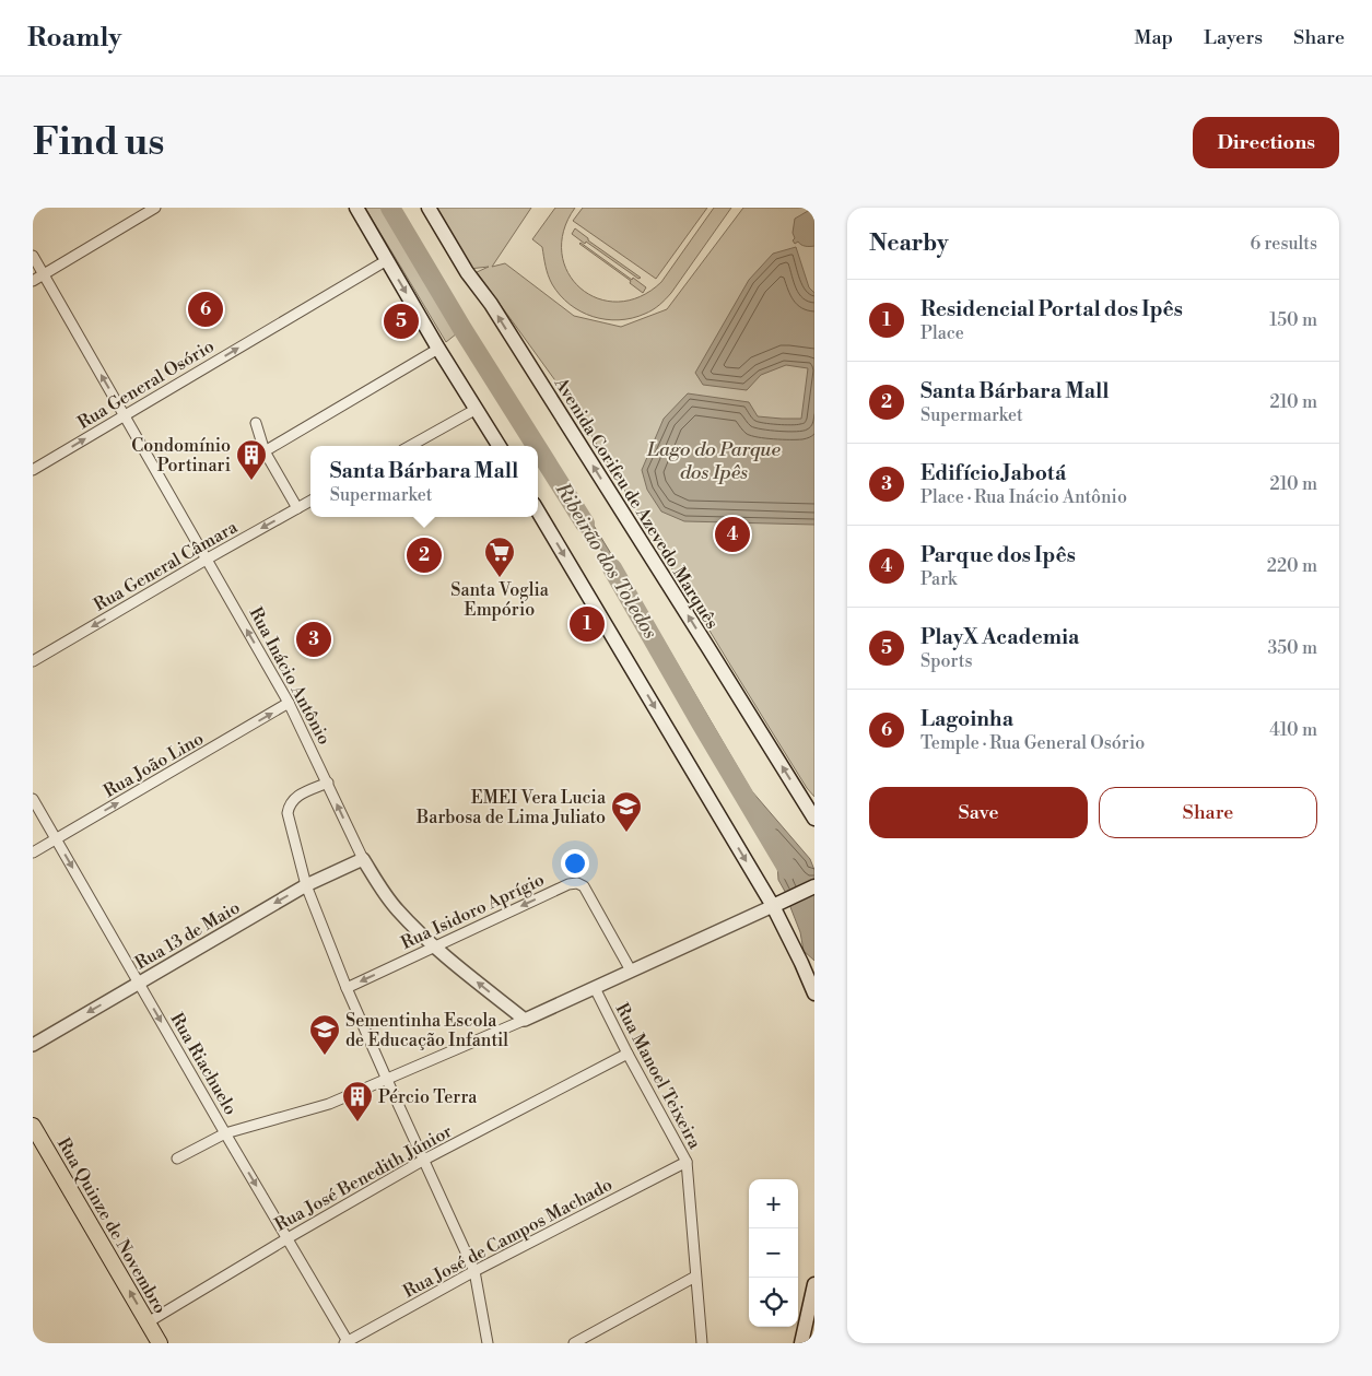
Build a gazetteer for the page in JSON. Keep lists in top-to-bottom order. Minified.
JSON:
{"streets":{"main road":["Avenida Corifeu de Azevedo Marquês","Rua Quinze de Novembro"],"street":["Rua General Osório","Rua General Câmara","Rua Inácio Antônio","Rua João Lino","Rua Isidoro Aprígio","Rua 13 de Maio","Rua Riachuelo","Rua Manoel Teixeira","Rua José Benedith Júnior","Rua José de Campos Machado"]},"crossings":[["Rua General Osório","Rua Inácio Antônio"],["Rua General Câmara","Rua Inácio Antônio"],["Rua Inácio Antônio","Rua João Lino"],["Rua Inácio Antônio","Rua Isidoro Aprígio"],["Rua Inácio Antônio","Rua 13 de Maio"],["Rua João Lino","Rua Riachuelo"],["Rua 13 de Maio","Rua Riachuelo"],["Rua Riachuelo","Rua José Benedith Júnior"],["Rua Riachuelo","Rua José de Campos Machado"],["Rua Manoel Teixeira","Rua José Benedith Júnior"],["Rua Manoel Teixeira","Rua José de Campos Machado"],["Rua José Benedith Júnior","Rua Quinze de Novembro"]],"one_way":["Rua General Osório","Rua General Câmara","Rua Inácio Antônio","Rua João Lino","Rua 13 de Maio","Rua Riachuelo","Rua Quinze de Novembro"],"water":["Lago do Parque dos Ipês","Ribeirão dos Toledos"],"places":{"building":["Condomínio Portinari","Pércio Terra"],"supermarket":["Santa Voglia Empório"],"school or university":["EMEI Vera Lucia Barbosa de Lima Juliato","Sementinha Escola de Educação Infantil"]},"page":{"header":"Roamly","nav":["Map","Layers","Share"],"buttons":["Directions",["Save","Share"]],"title":"Find us","heading":["Nearby","6 results"],"list":[{"mark":"1","name":"Residencial Portal dos Ipês","note":"Place","value":"150 m"},{"mark":"2","name":"Santa Bárbara Mall","note":"Supermarket","value":"210 m"},{"mark":"3","name":"Edifício Jabotá","note":"Place · Rua Inácio Antônio","value":"210 m"},{"mark":"4","name":"Parque dos Ipês","note":"Park","value":"220 m"},{"mark":"5","name":"PlayX Academia","note":"Sports","value":"350 m"},{"mark":"6","name":"Lagoinha","note":"Temple · Rua General Osório","value":"410 m"}],"pins":["6","5","4","2","1","3"],"popup":["Santa Bárbara Mall","Supermarket"],"map_buttons":["+","−"]}}
